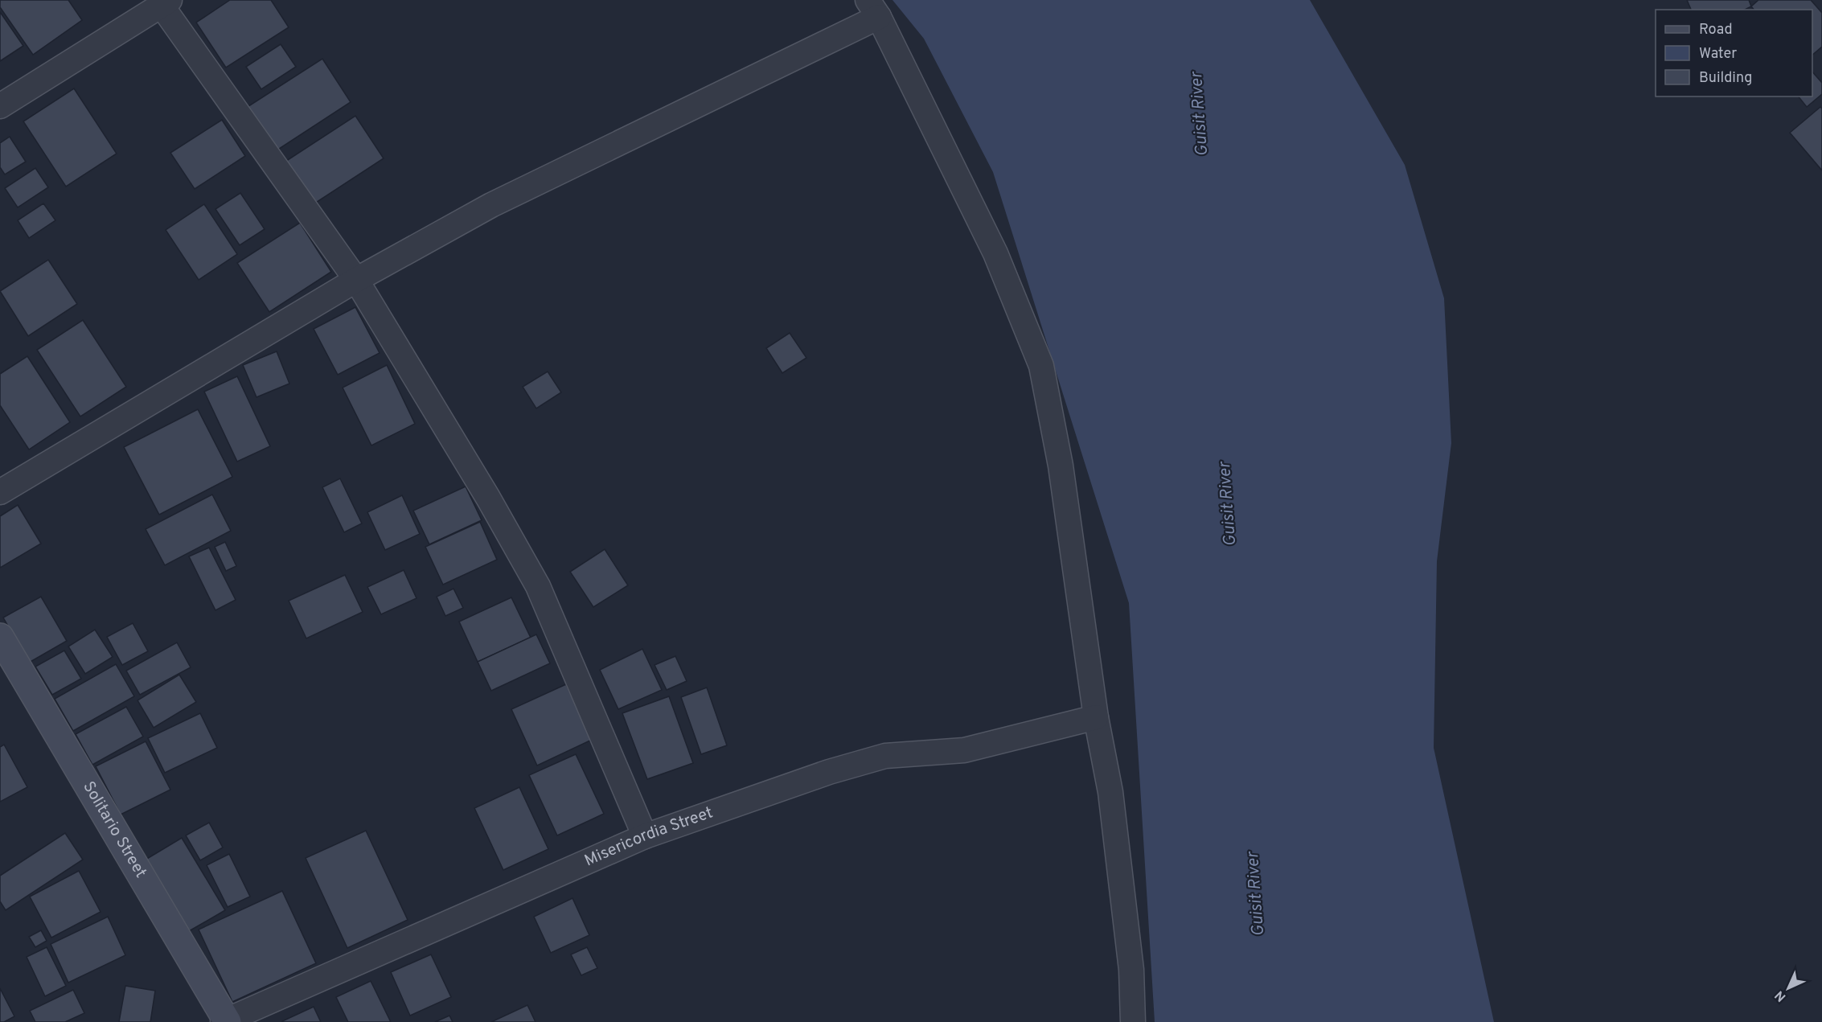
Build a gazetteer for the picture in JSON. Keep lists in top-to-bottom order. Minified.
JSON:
{"streets":{"main road":["Solitario Street"],"street":["Misericordia Street"]},"crossings":[["Solitario Street","Misericordia Street"]],"water":["Guisit River"],"legend":["Road","Water","Building"],"north":"bottom left"}
